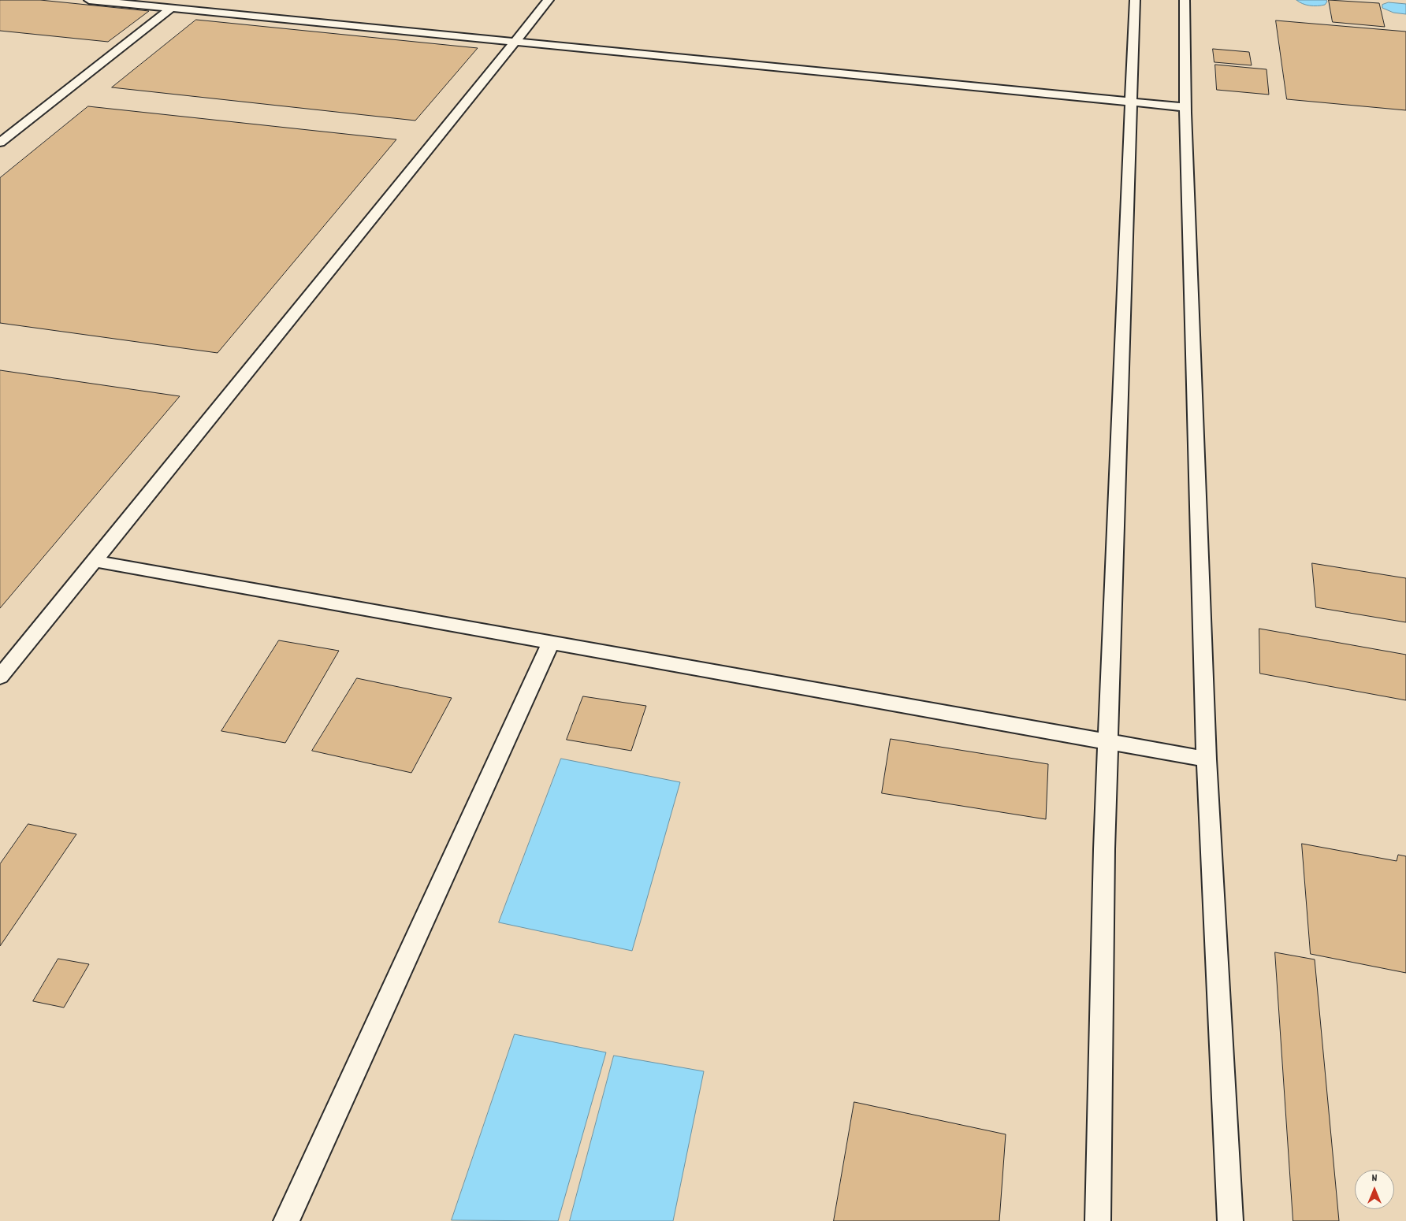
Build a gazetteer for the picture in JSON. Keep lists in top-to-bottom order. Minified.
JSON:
{"north":"top"}
